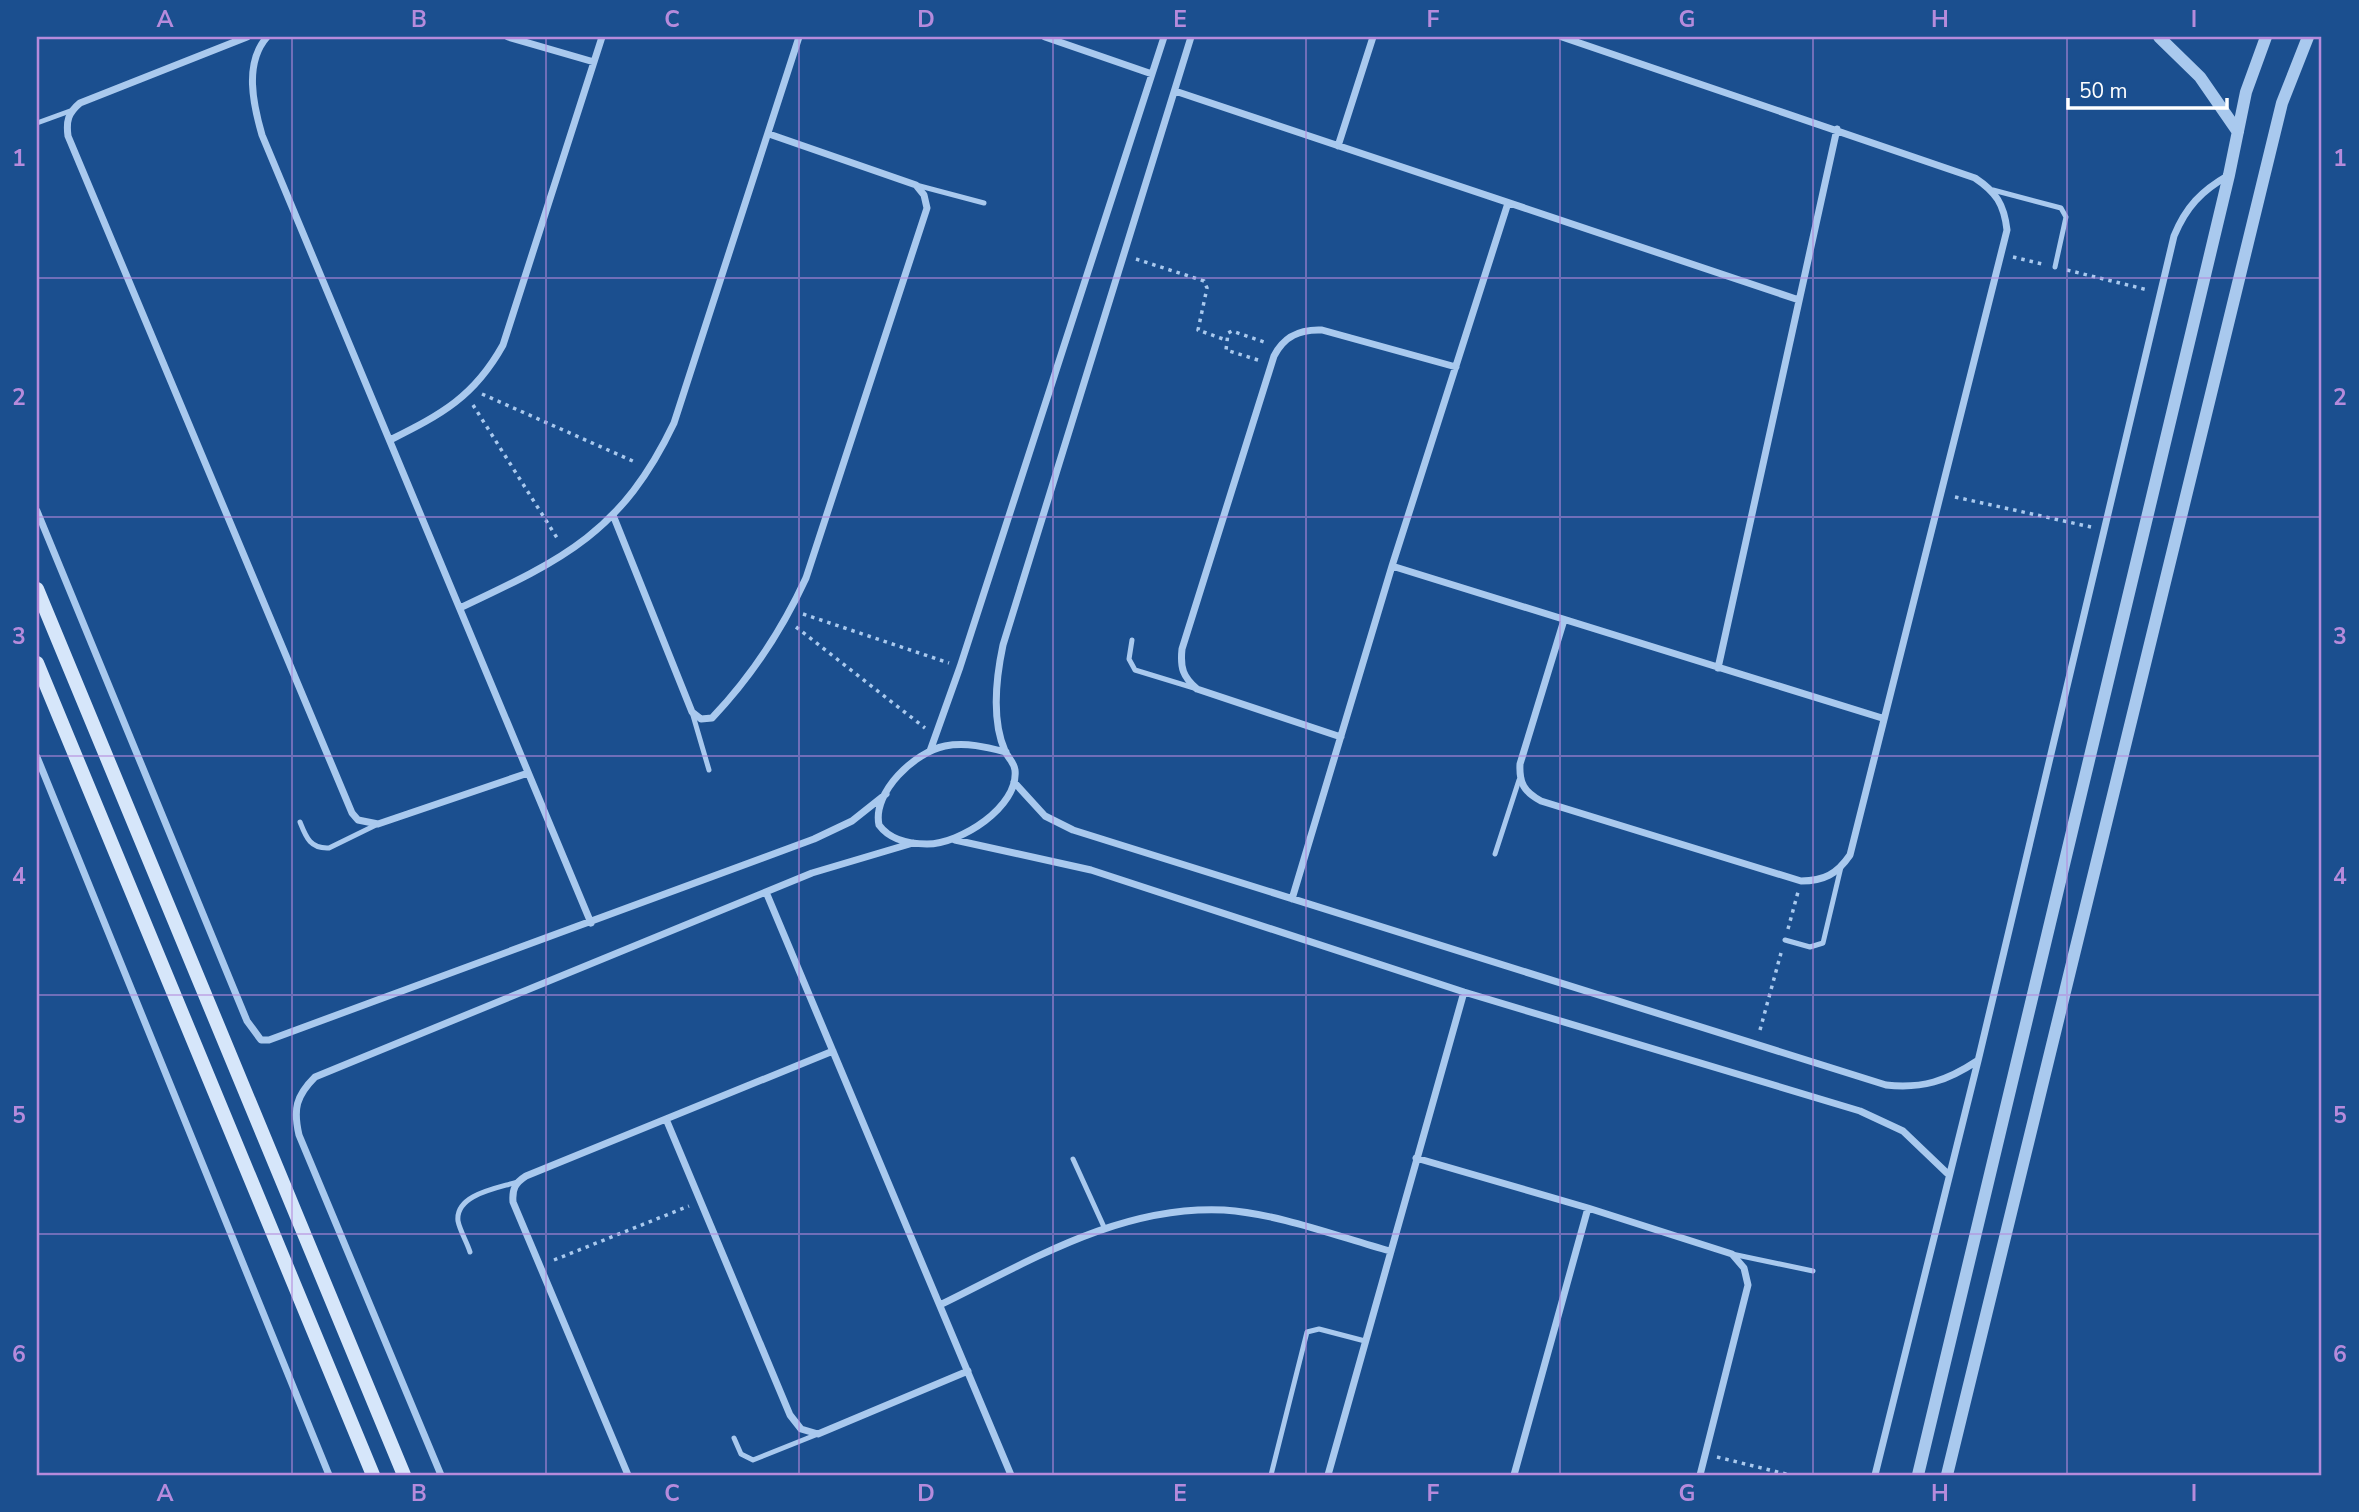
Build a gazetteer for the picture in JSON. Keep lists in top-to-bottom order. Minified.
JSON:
{"scale_bar":"50 m","grid":{"columns":["A","B","C","D","E","F","G","H","I"],"rows":["1","2","3","4","5","6"]}}
